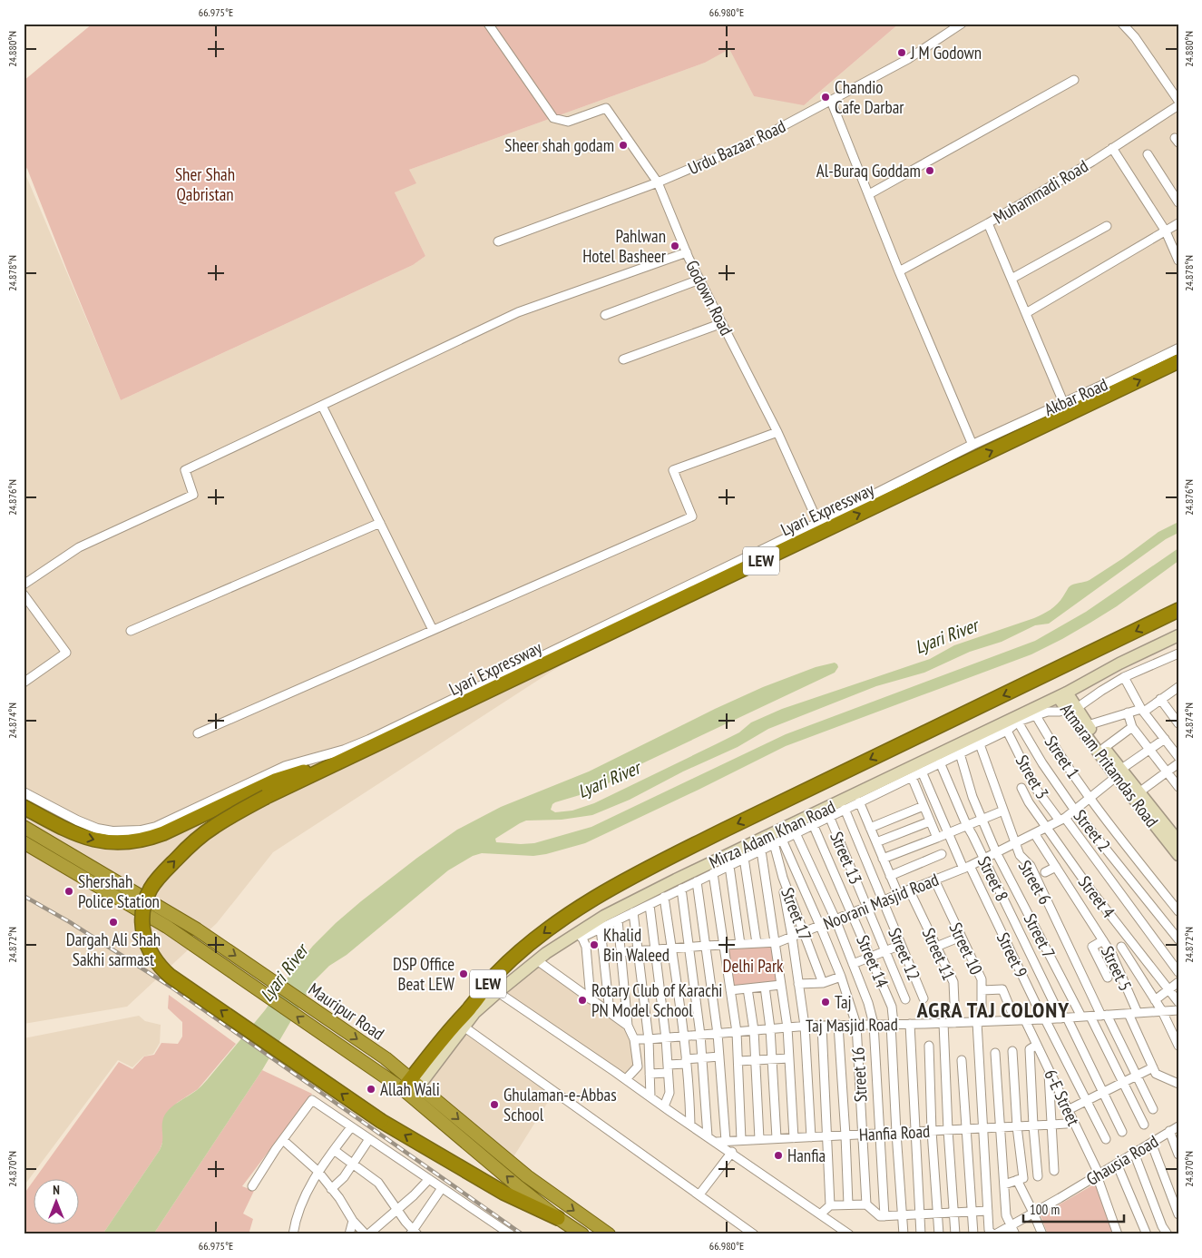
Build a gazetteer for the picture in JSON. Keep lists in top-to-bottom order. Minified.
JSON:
{"streets":{"highway":["Lyari Expressway","LEW","Mauripur Road"],"main road":["Atmaram Pritamdas Road","Mirza Adam Khan Road"],"street":["Urdu Bazaar Road","Muhammadi Road","Godown Road","Akbar Road","Street 1","Street 3","Street 2","Street 13","Street 8","Street 6","Street 4","Noorani Masjid Road","Street 17","Street 7","Street 10","Street 12","Street 11","Street 9","Street 14","Street 5","Taj Masjid Road","Street 16","6-E Street","Hanfia Road","Ghausia Road"]},"crossings":[["Urdu Bazaar Road","Godown Road"],["Godown Road","Akbar Road"],["Lyari Expressway","LEW"],["LEW","Mirza Adam Khan Road"],["LEW","Mauripur Road"],["Street 1","Mirza Adam Khan Road"],["Street 1","Noorani Masjid Road"],["Atmaram Pritamdas Road","Mirza Adam Khan Road"],["Atmaram Pritamdas Road","Noorani Masjid Road"],["Street 3","Noorani Masjid Road"],["Street 2","Mirza Adam Khan Road"],["Street 2","Noorani Masjid Road"],["Mirza Adam Khan Road","Mauripur Road"],["Street 13","Noorani Masjid Road"],["Street 8","Noorani Masjid Road"],["Street 8","Taj Masjid Road"],["Street 6","Noorani Masjid Road"],["Street 6","Taj Masjid Road"],["Street 4","Noorani Masjid Road"],["Noorani Masjid Road","Street 17"],["Noorani Masjid Road","Street 7"],["Noorani Masjid Road","Street 10"],["Noorani Masjid Road","Street 12"],["Noorani Masjid Road","Street 11"],["Noorani Masjid Road","Street 9"],["Noorani Masjid Road","Street 14"],["Noorani Masjid Road","Street 5"],["Noorani Masjid Road","Street 16"],["Street 7","Taj Masjid Road"],["Street 10","Taj Masjid Road"],["Street 10","Hanfia Road"],["Street 10","Ghausia Road"],["Street 11","Taj Masjid Road"],["Street 9","Taj Masjid Road"],["Street 14","Taj Masjid Road"],["Street 14","Hanfia Road"],["Street 5","Taj Masjid Road"],["Taj Masjid Road","Street 16"],["Taj Masjid Road","6-E Street"],["Street 16","Hanfia Road"],["6-E Street","Hanfia Road"],["6-E Street","Ghausia Road"]],"one_way":["Lyari Expressway"],"districts":["AGRA TAJ COLONY"],"water":["Lyari River"],"parks":["Sher Shah Qabristan","Delhi Park"],"places":["J M Godown","Chandio Cafe Darbar","Sheer shah godam","Al-Buraq Goddam","Pahlwan Hotel Basheer","Shershah Police Station","Dargah Ali Shah Sakhi sarmast","Khalid Bin Waleed","DSP Office Beat LEW","Rotary Club of Karachi PN Model School","Taj","Allah Wali","Ghulaman-e-Abbas School","Hanfia"],"scale_bar":"100 m","north":"top","coordinates":["66.975°E","66.980°E","24.880°N","24.878°N","24.876°N","24.874°N","24.872°N","24.870°N"]}
